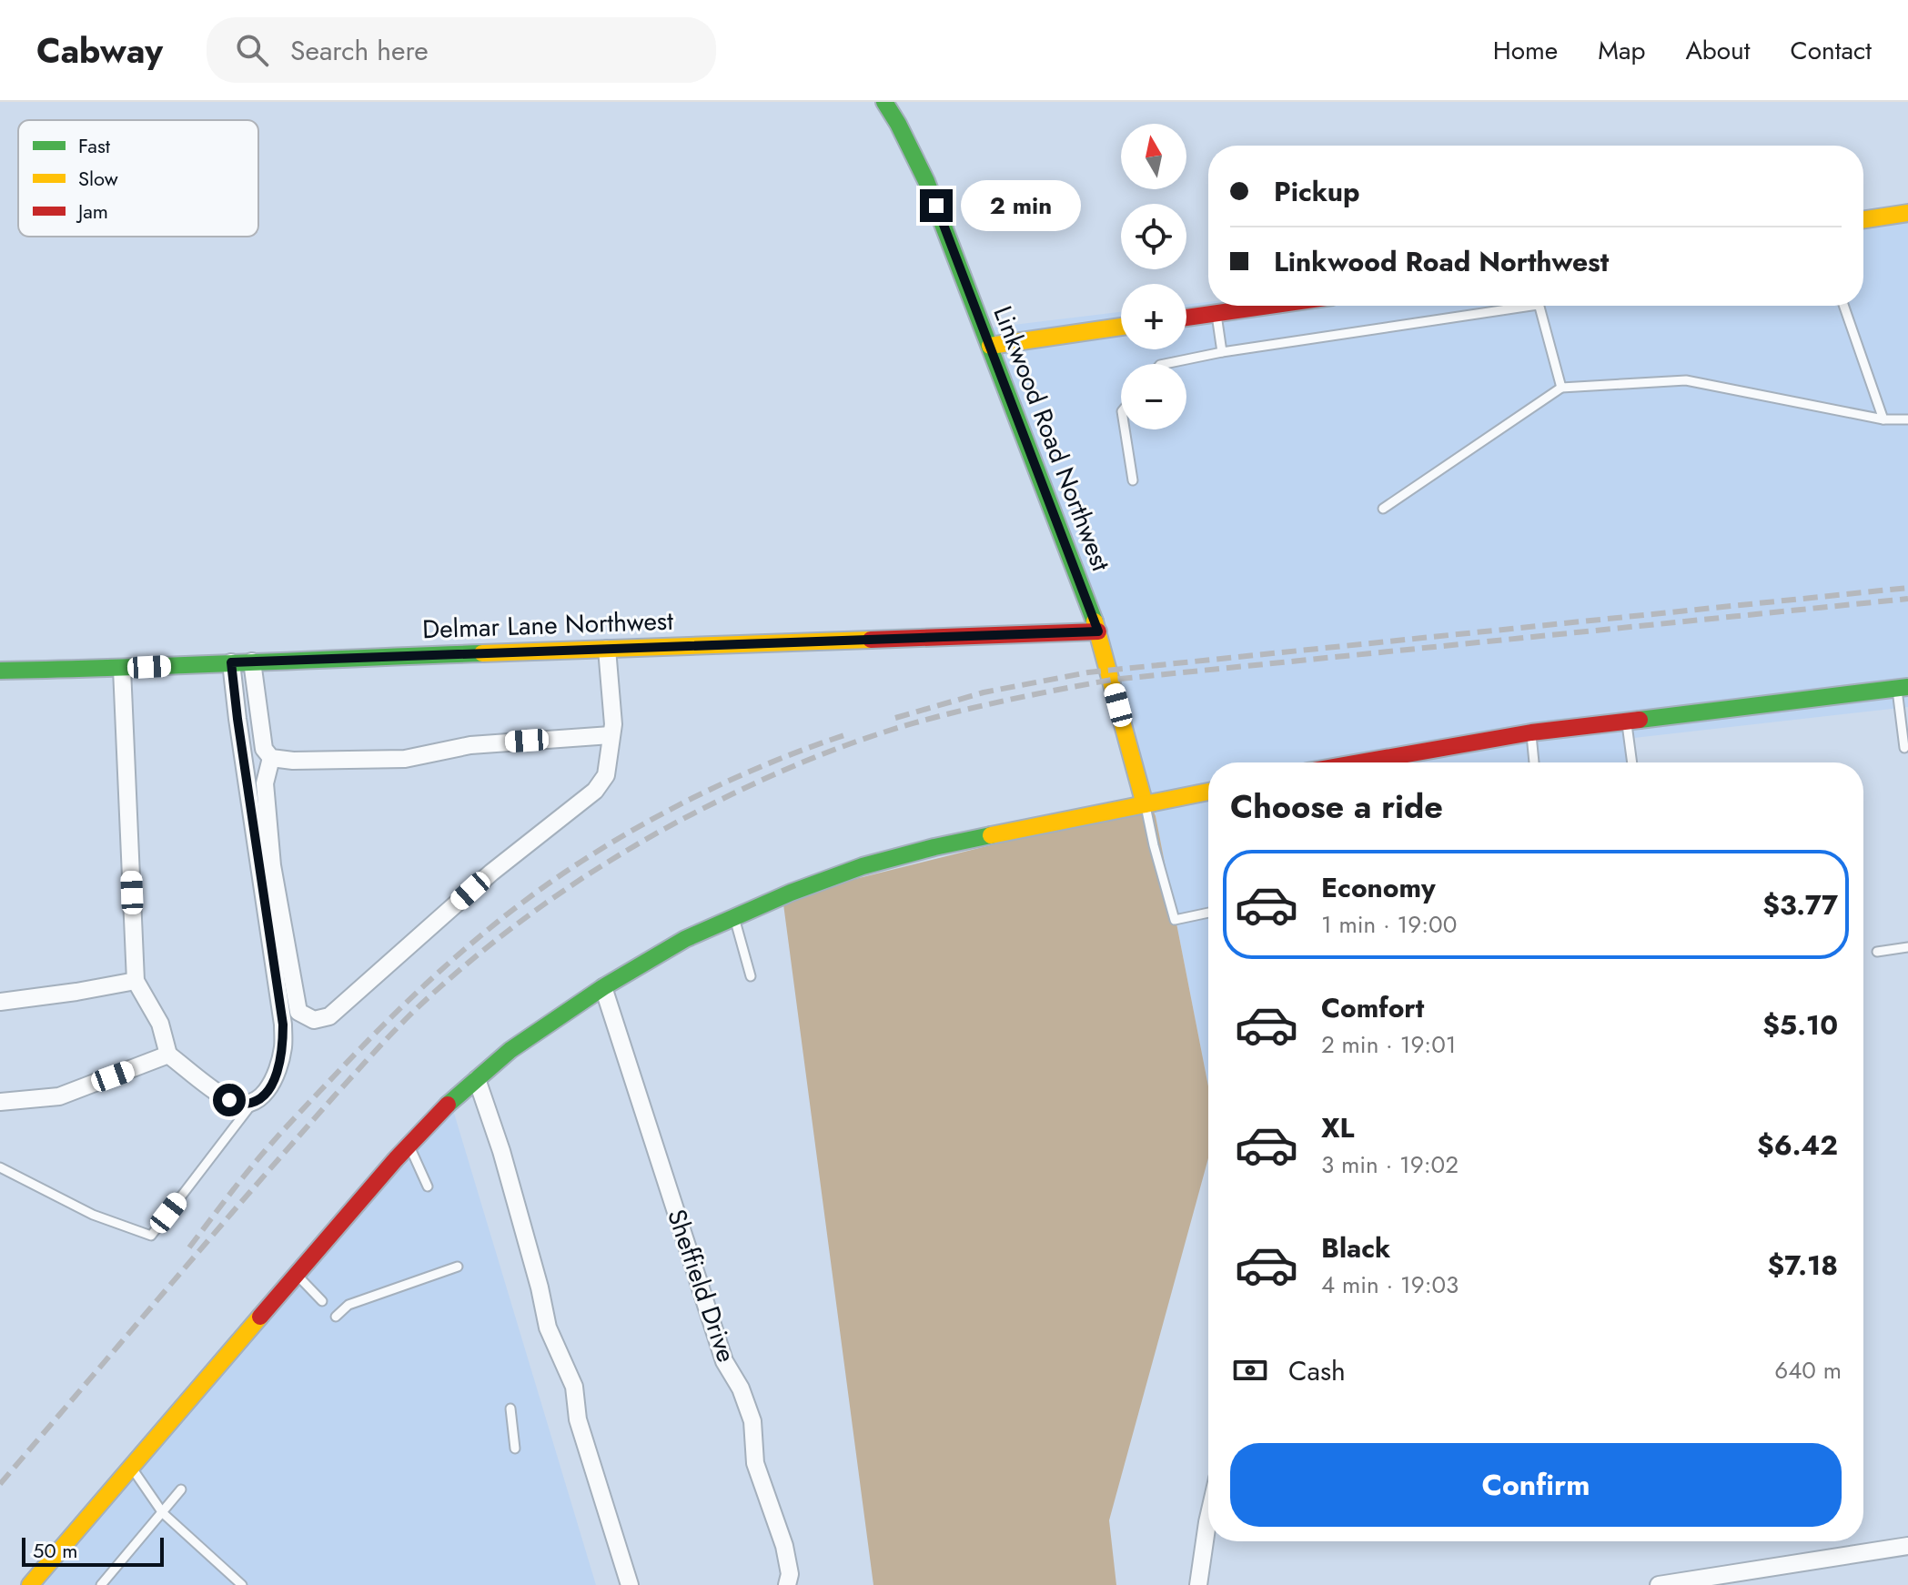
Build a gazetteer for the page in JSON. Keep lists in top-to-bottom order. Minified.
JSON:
{"streets":{"street":["Linkwood Road Northwest","Delmar Lane Northwest","Sheffield Drive"]},"crossings":[["Linkwood Road Northwest","Delmar Lane Northwest"]],"legend":["Fast","Slow","Jam"],"scale_bar":"50 m","north":"top","page":{"header":"Cabway","search":"Search here","nav":["Home","Map","About","Contact"],"map_buttons":["+","−"],"banner":["Pickup","Linkwood Road Northwest"],"bubble":"2 min","heading":"Choose a ride","list":[{"name":"Economy","note":"1 min · 19:00","value":"$3.77"},{"name":"Comfort","note":"2 min · 19:01","value":"$5.10"},{"name":"XL","note":"3 min · 19:02","value":"$6.42"},{"name":"Black","note":"4 min · 19:03","value":"$7.18"}],"pay":["Cash","640 m"],"buttons":"Confirm","scale":"50 m"}}
